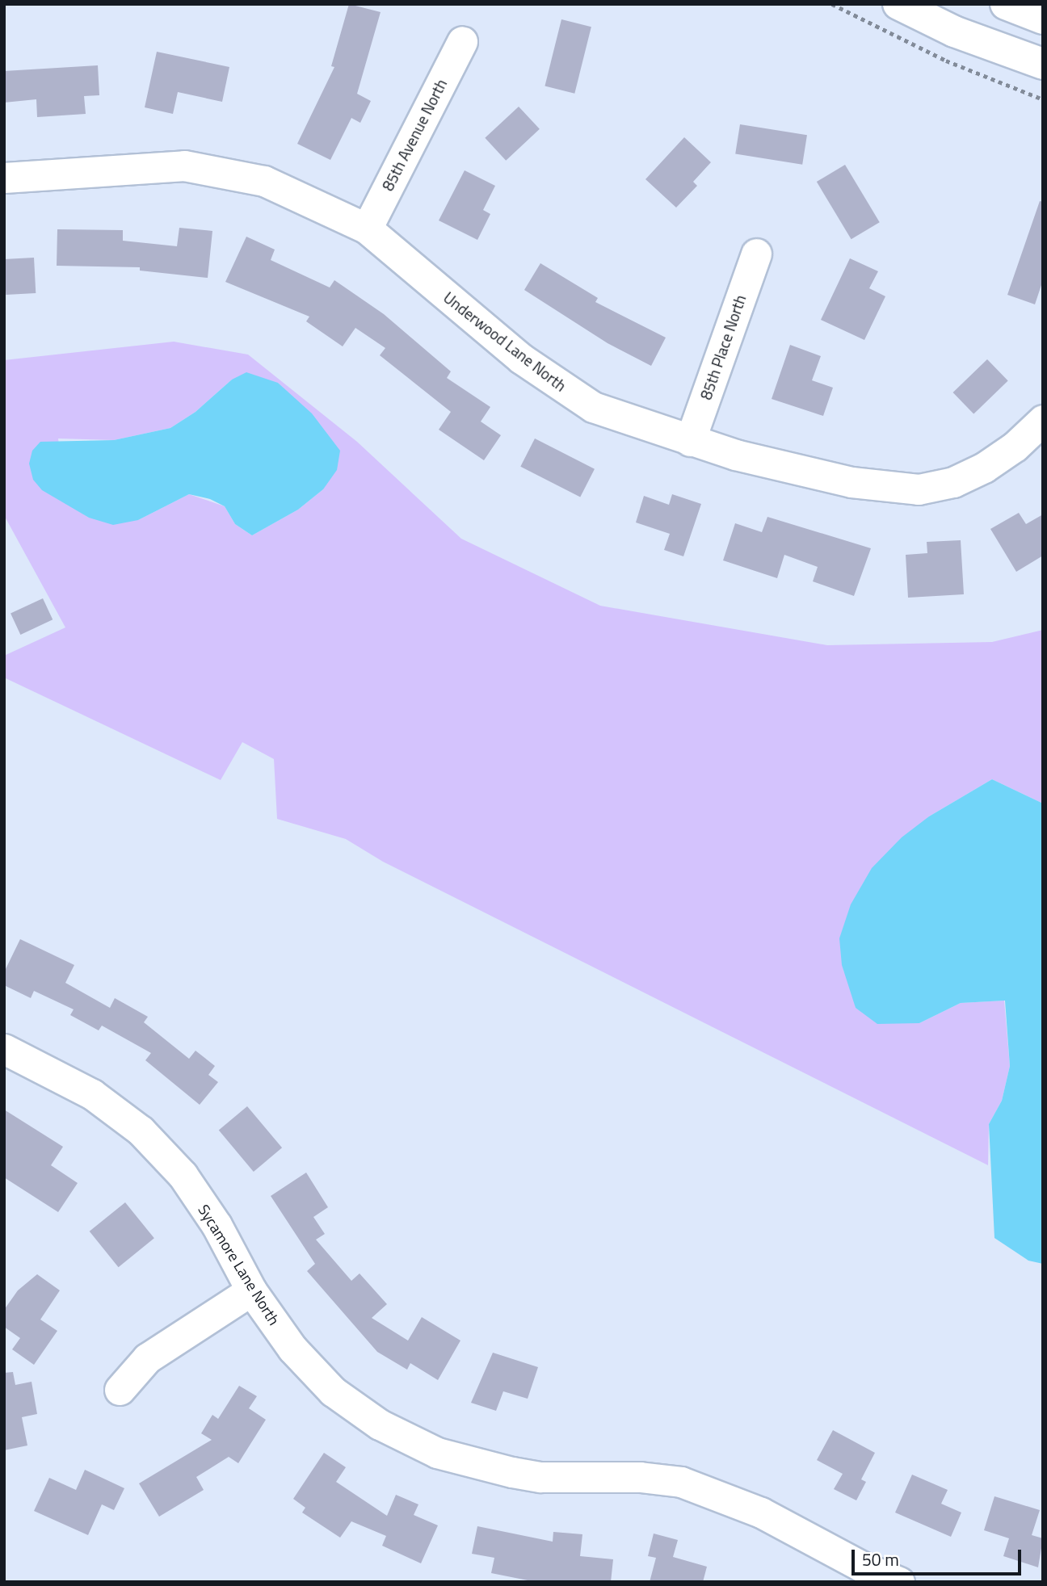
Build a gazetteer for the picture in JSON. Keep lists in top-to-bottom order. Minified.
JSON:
{"streets":{"street":["85th Avenue North","Underwood Lane North","85th Place North","Sycamore Lane North"]},"crossings":[["85th Avenue North","Underwood Lane North"],["Underwood Lane North","85th Place North"]],"scale_bar":"50 m"}
